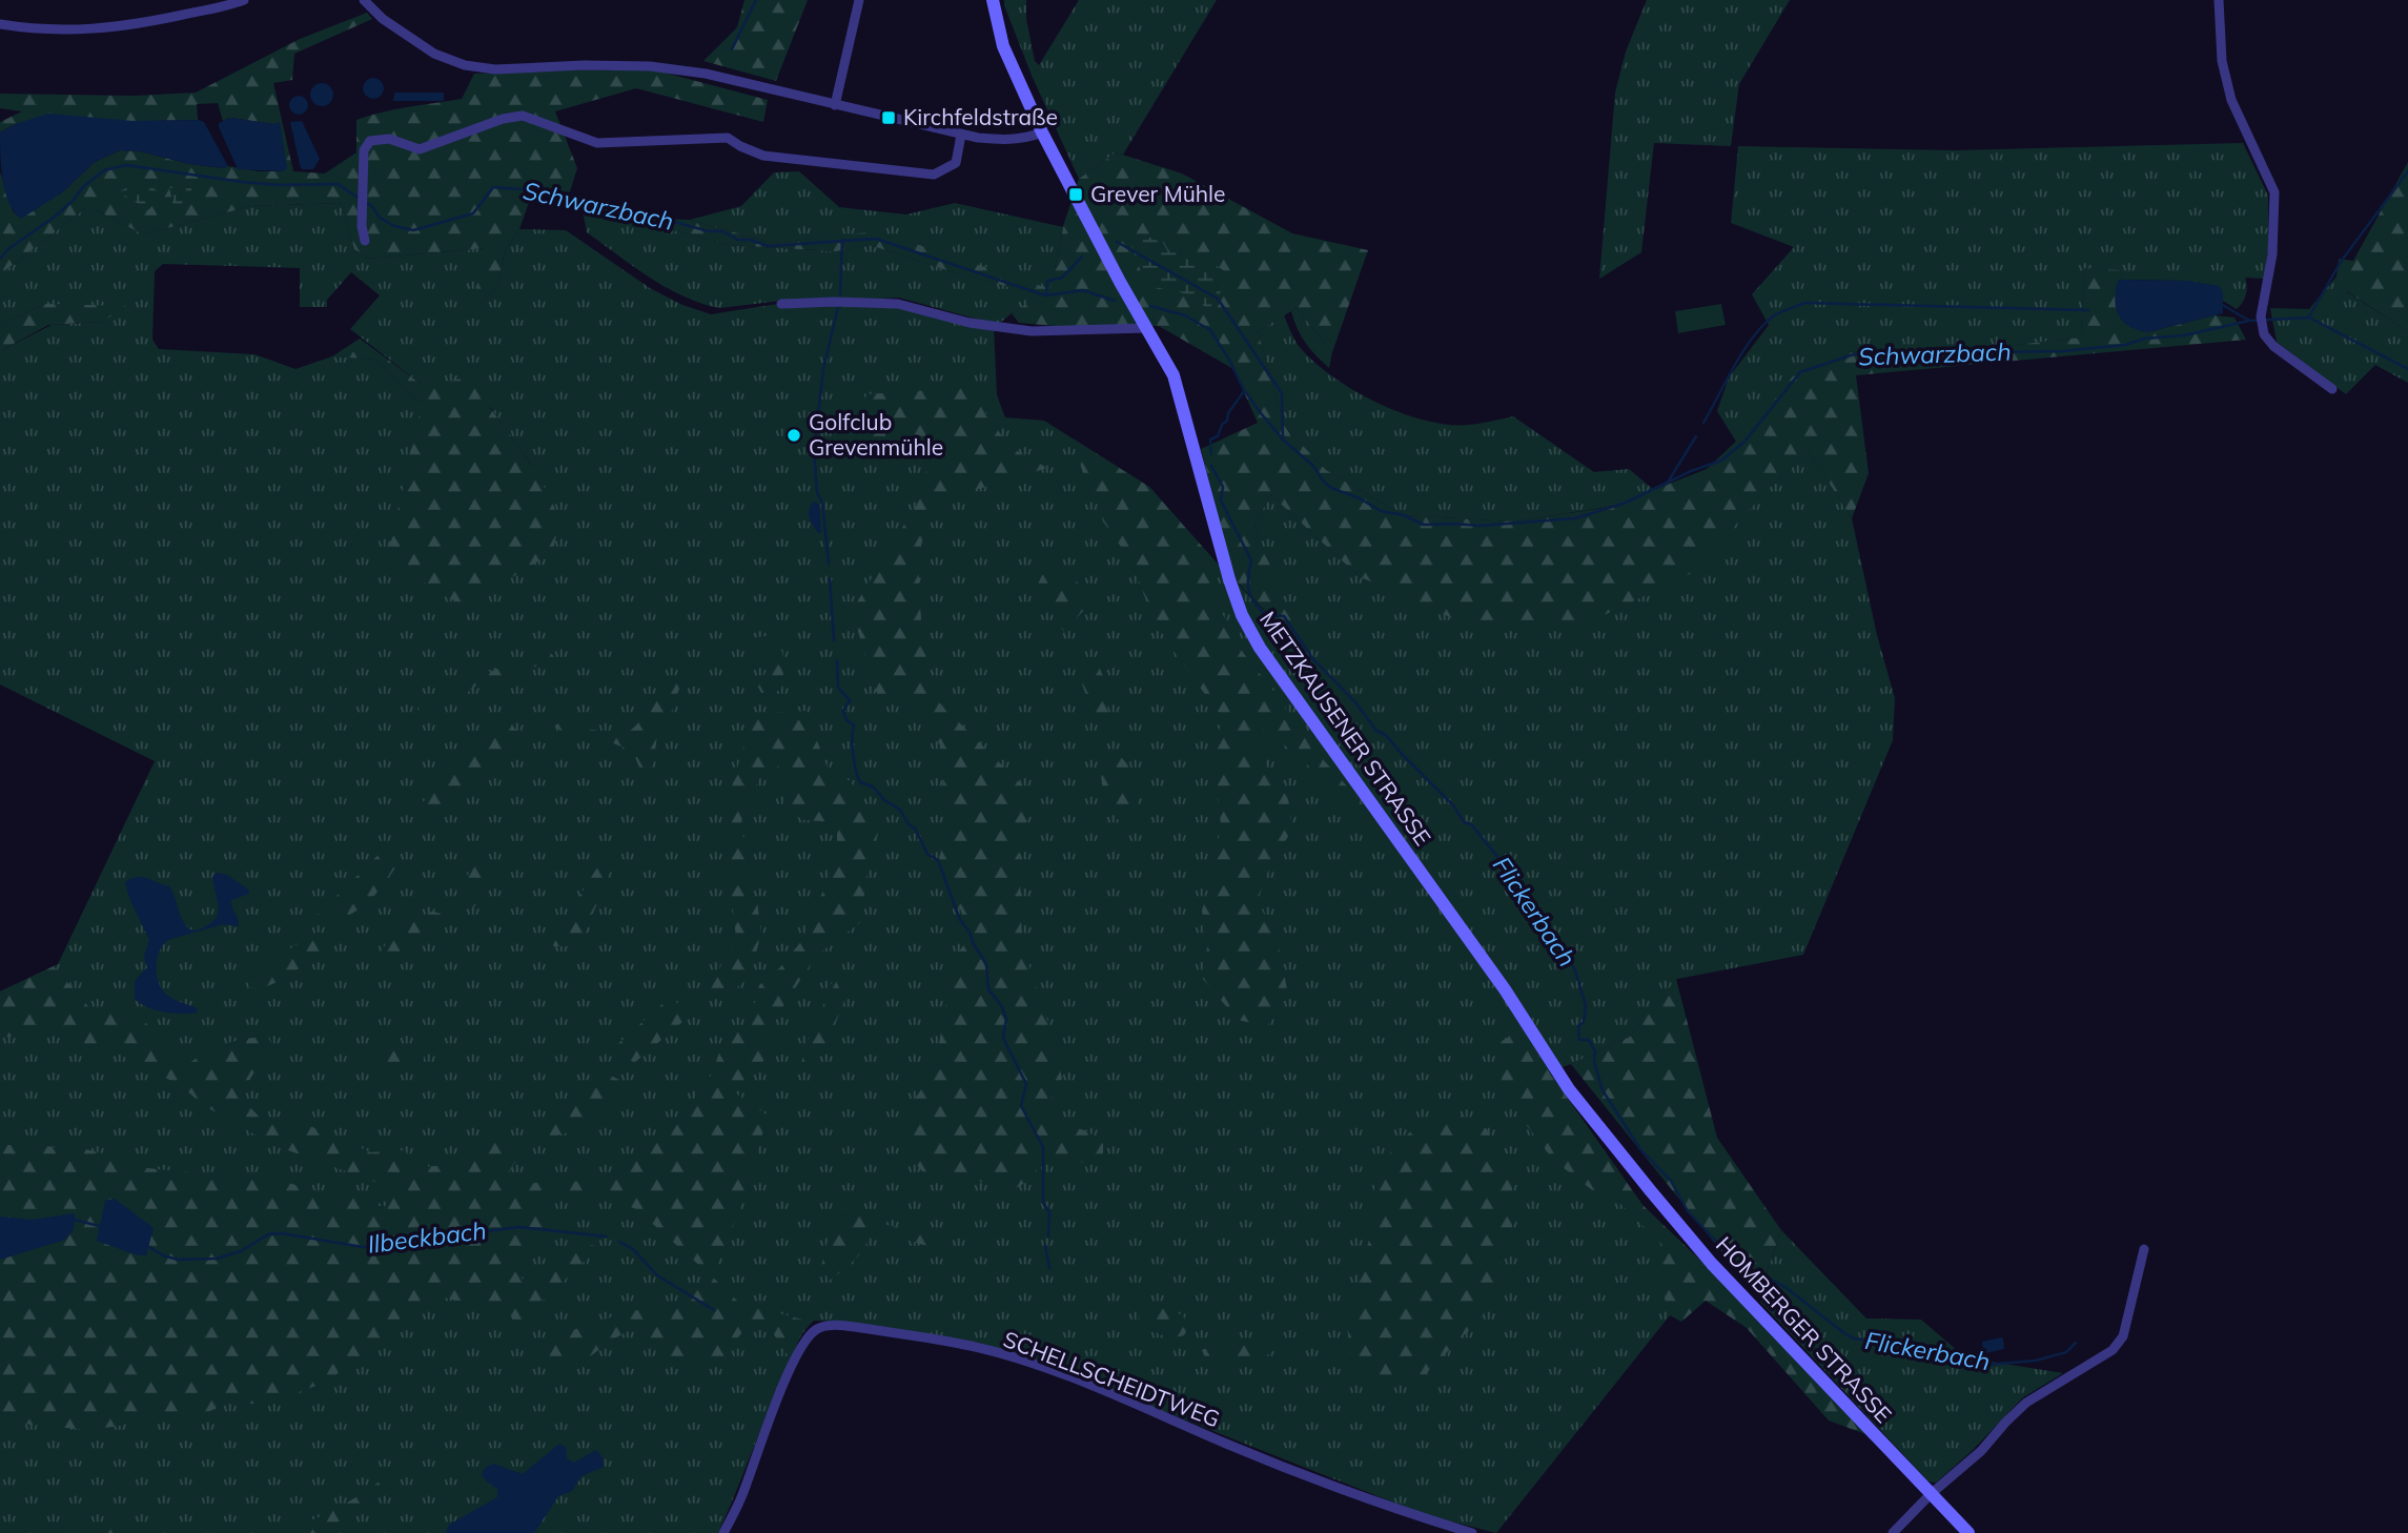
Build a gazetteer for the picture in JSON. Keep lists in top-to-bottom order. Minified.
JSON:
{"streets":{"main road":["METZKAUSENER STRASSE","HOMBERGER STRASSE"],"street":["SCHELLSCHEIDTWEG"]},"crossings":[["METZKAUSENER STRASSE","HOMBERGER STRASSE"]],"water":["Schwarzbach","Flickerbach","Ilbeckbach"],"places":{"transit":["Kirchfeldstraße","Grever Mühle"],"other":["Golfclub Grevenmühle"]}}
